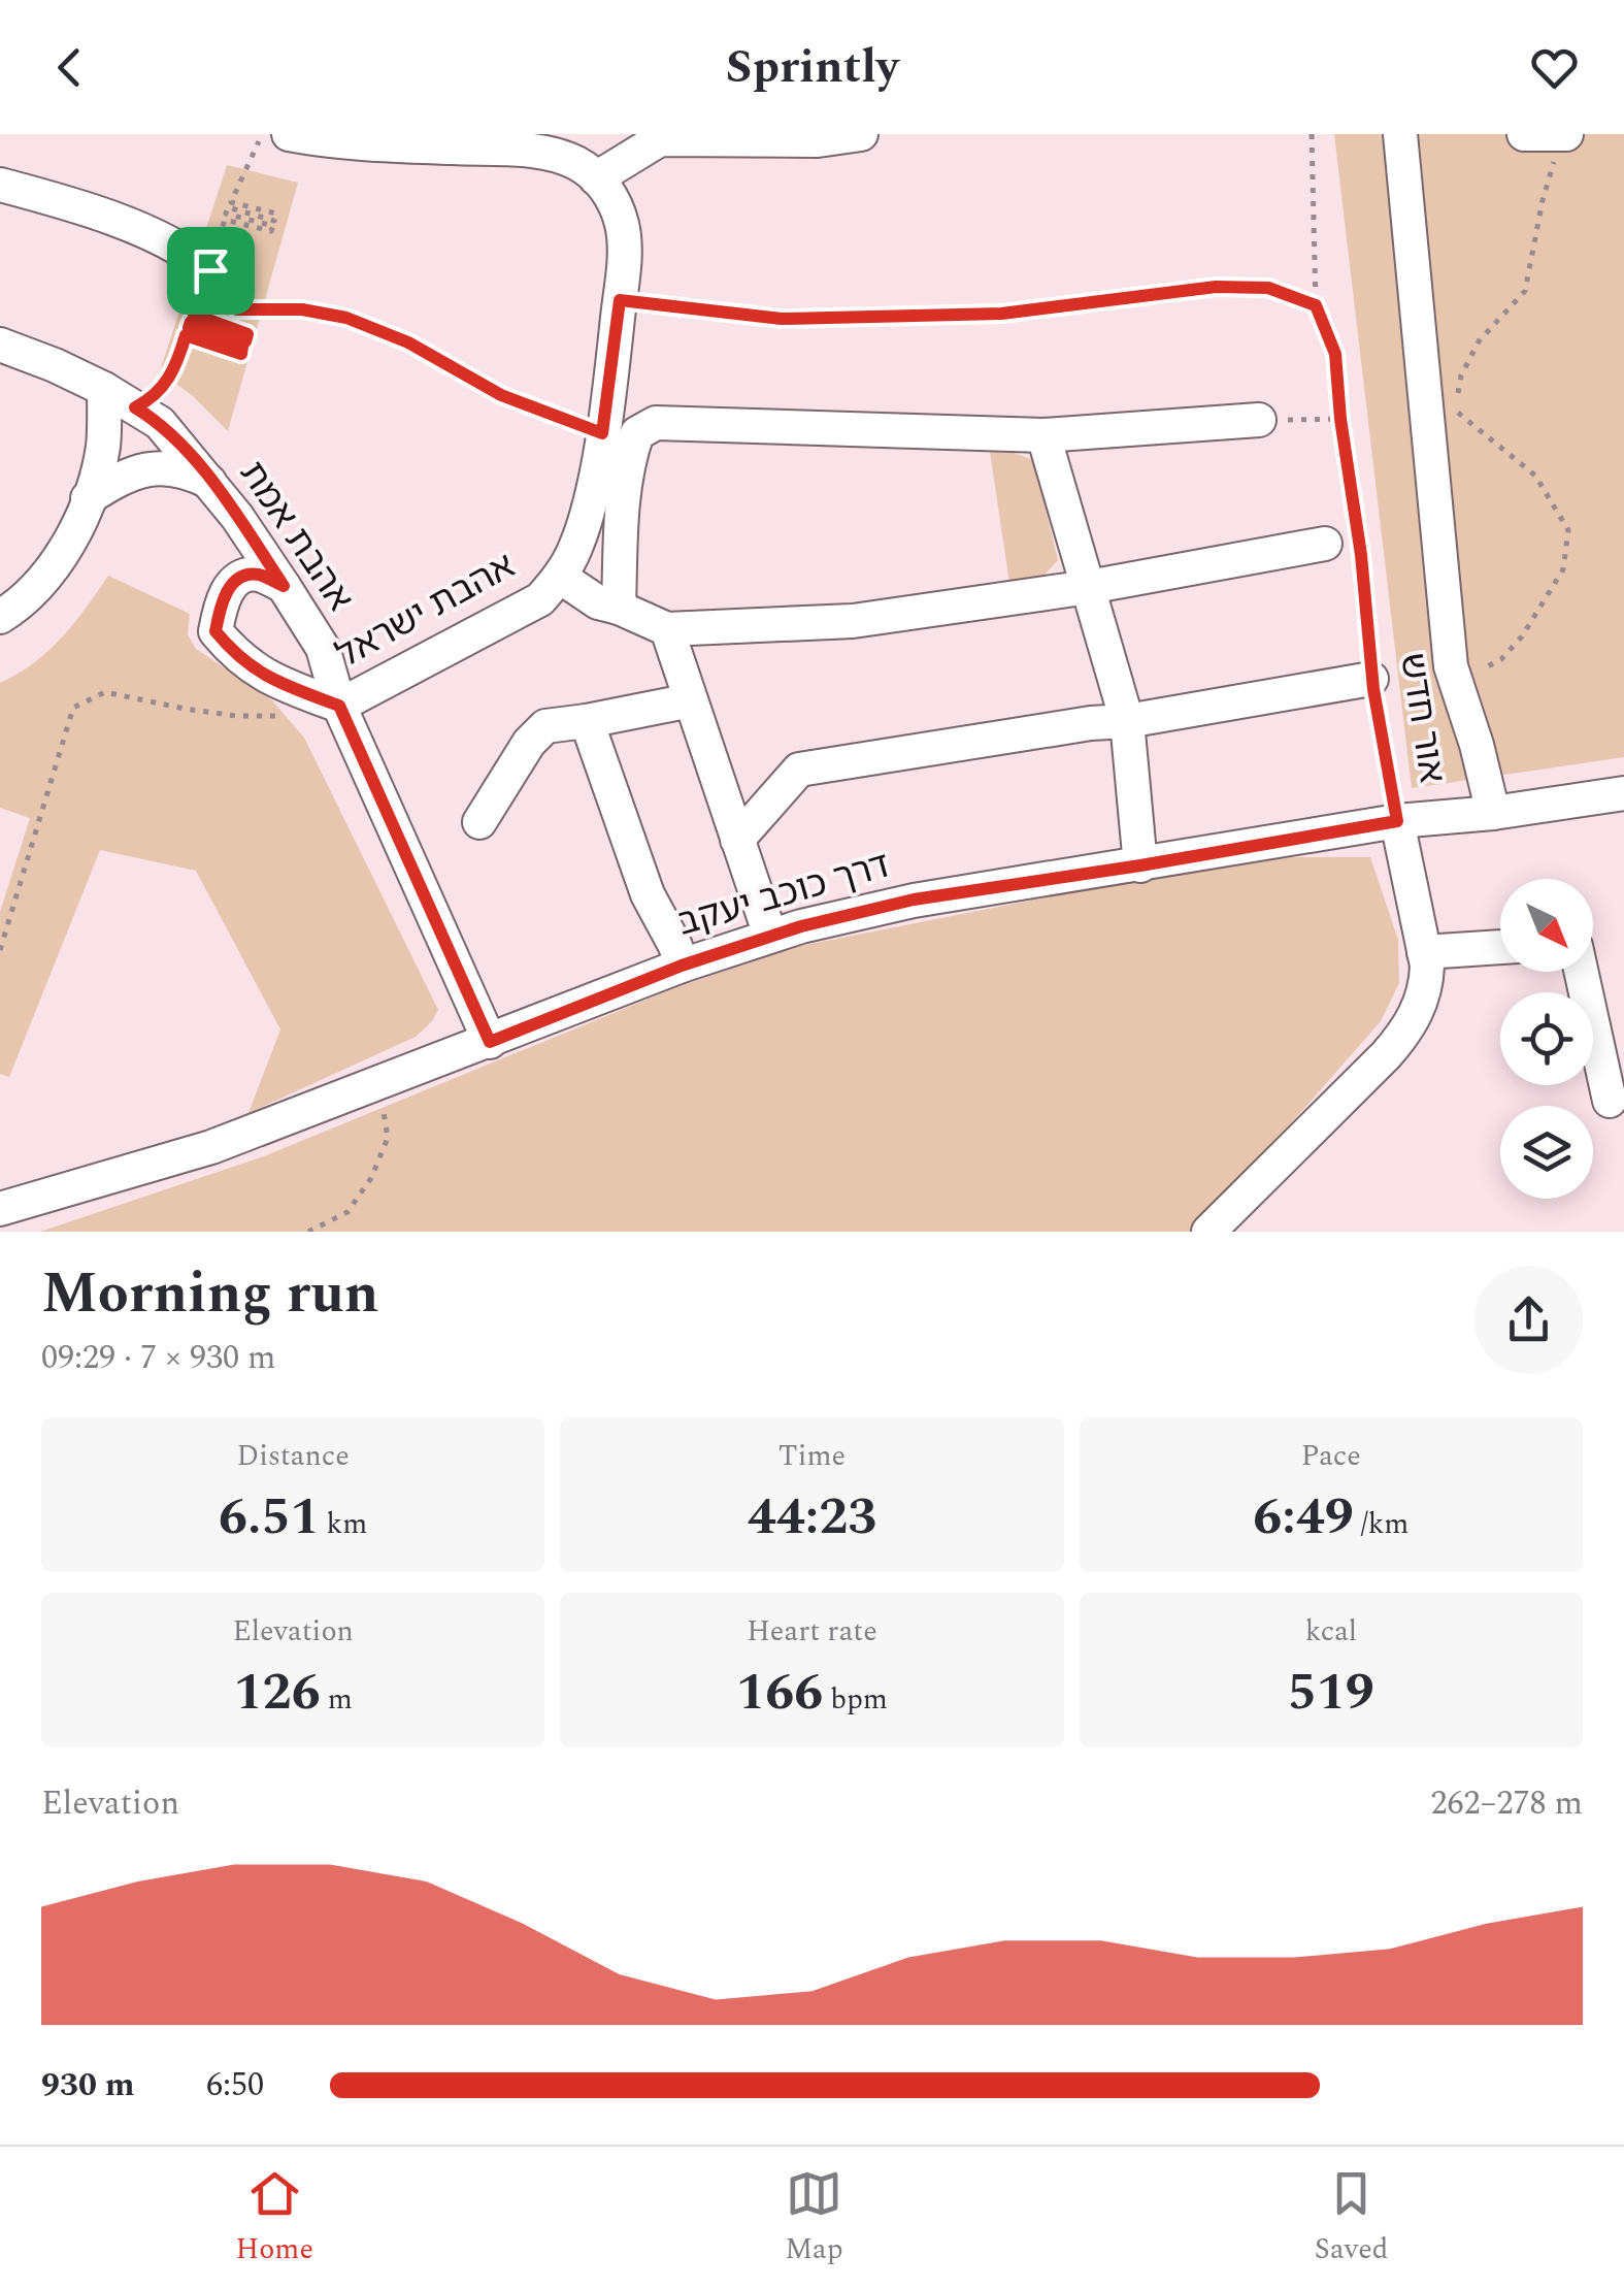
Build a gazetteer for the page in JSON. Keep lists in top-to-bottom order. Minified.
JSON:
{"streets":{"street":["אהבת אמת","אהבת ישראל","אור חדש","דרך כוכב יעקב"]},"crossings":[["אהבת אמת","אהבת ישראל"],["אהבת אמת","דרך כוכב יעקב"],["אור חדש","דרך כוכב יעקב"]],"north":"bottom right","page":{"header":"Sprintly","heading":["Morning run","09:29 · 7 × 930 m"],"stats":[["Distance","6.51 km"],["Time","44:23"],["Pace","6:49 /km"],["Elevation","126 m"],["Heart rate","166 bpm"],["kcal","519"]],"chart":["Elevation","262–278 m"],"list":[{"name":"930 m","note":"6:50"}],"tabs":["Home","Map","Saved"]}}
